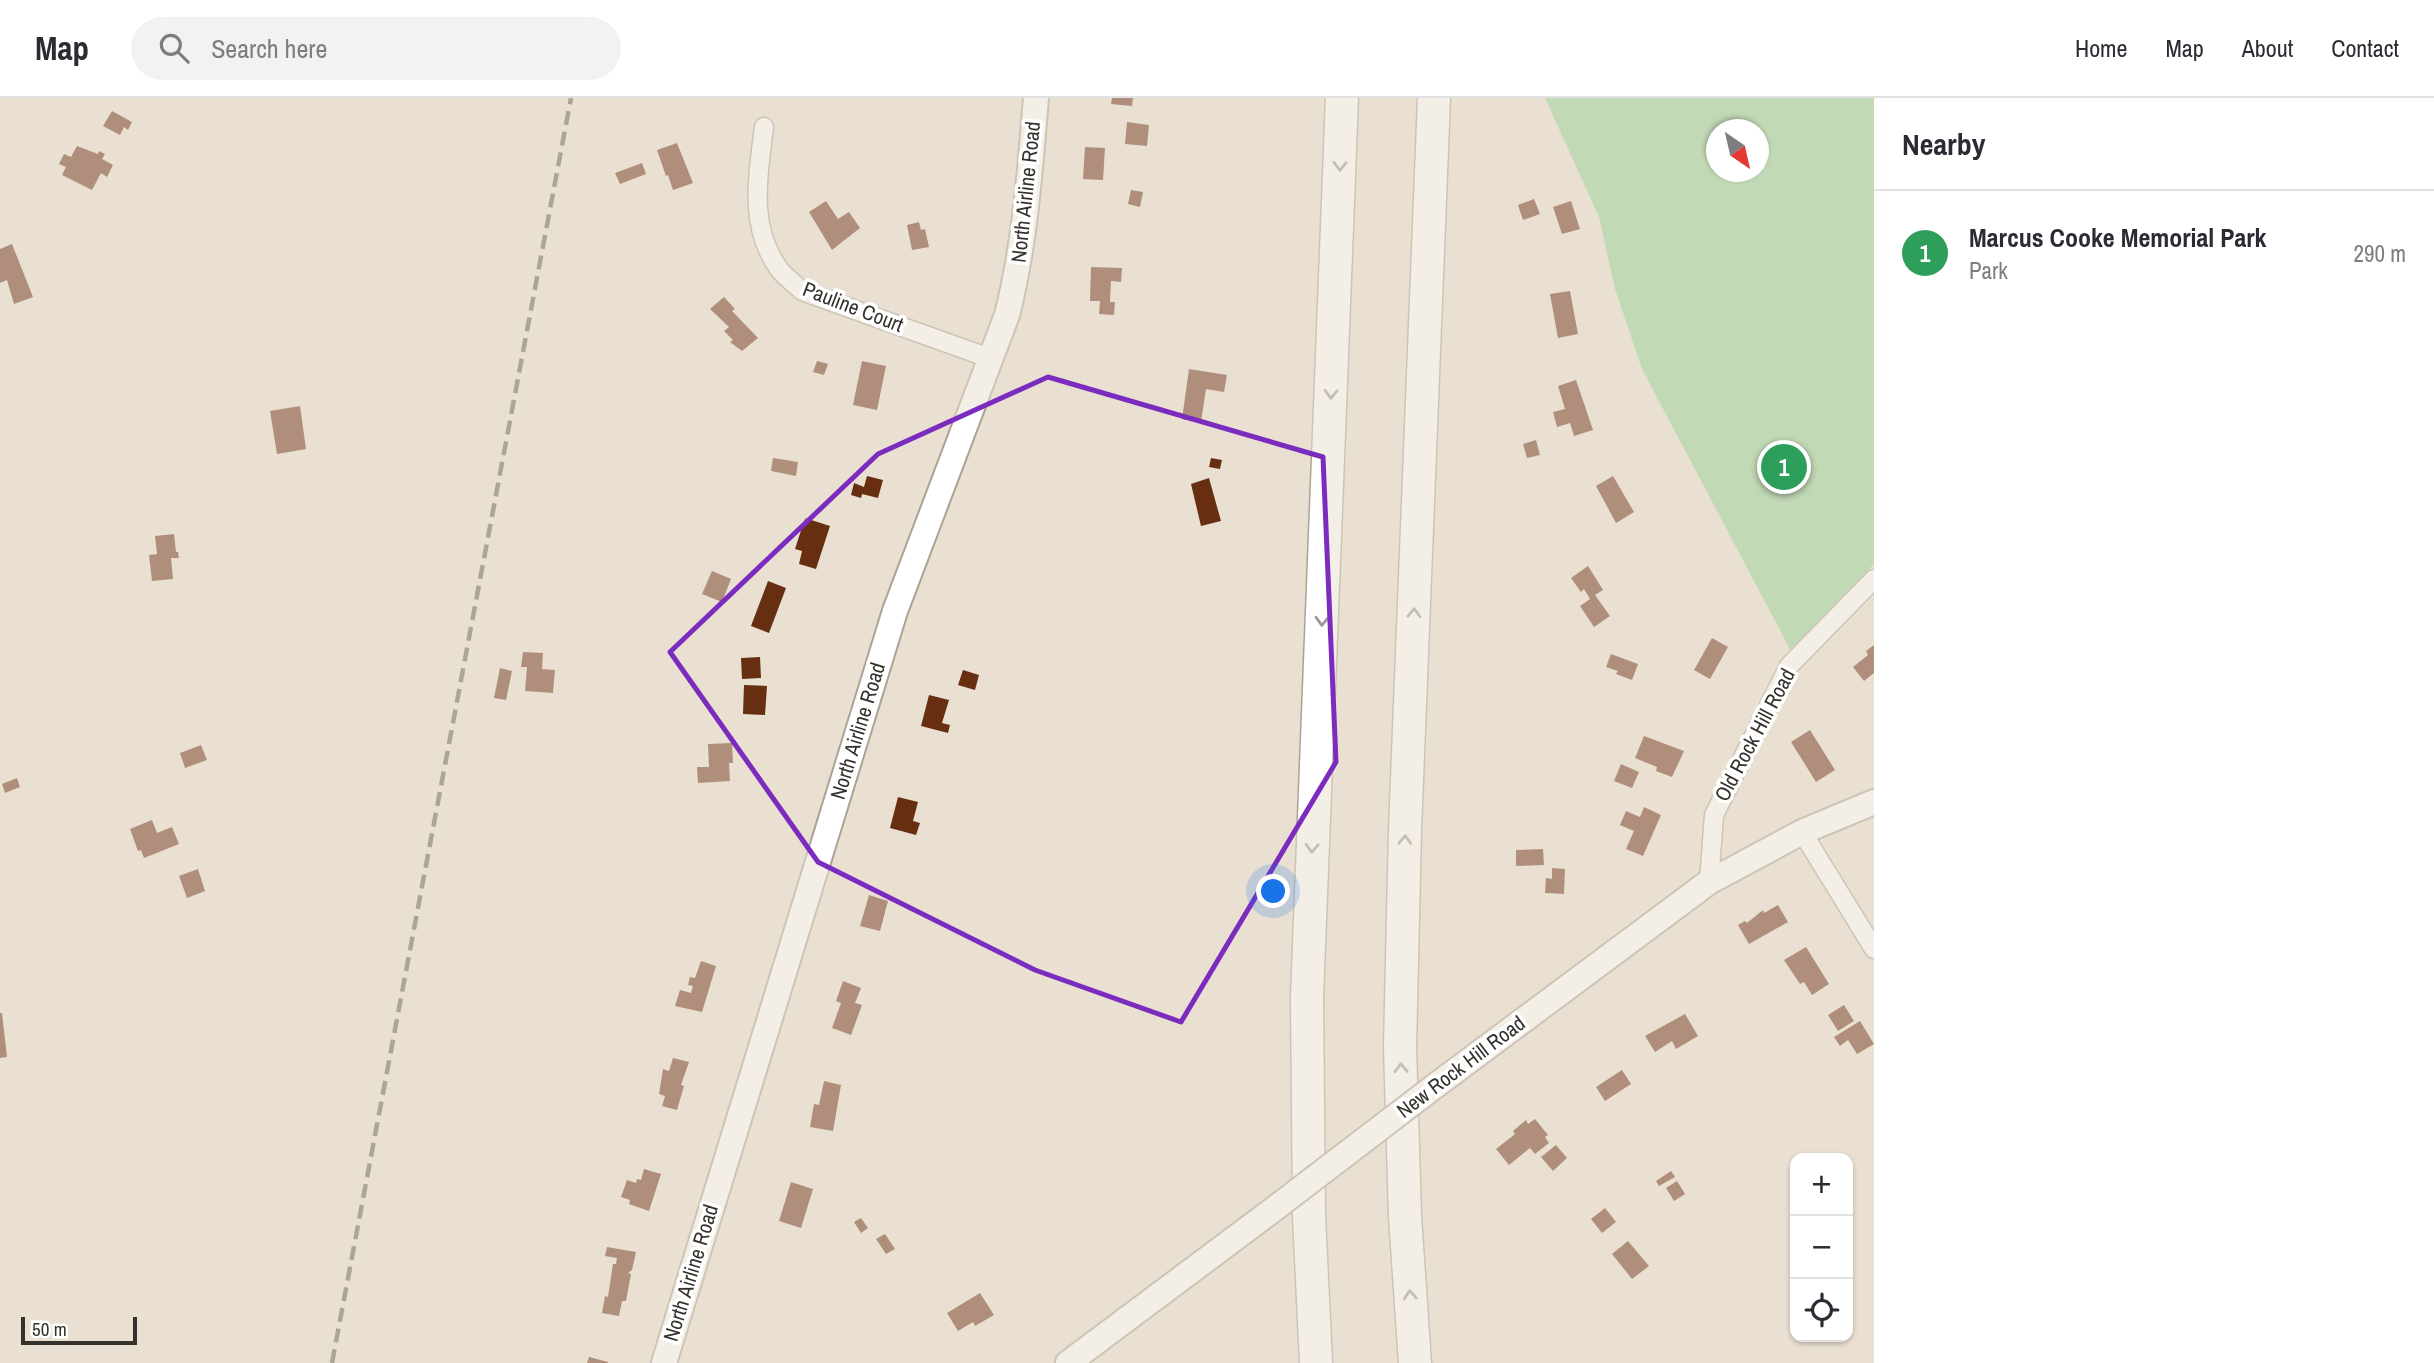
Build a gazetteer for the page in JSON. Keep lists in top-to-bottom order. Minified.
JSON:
{"streets":{"main road":["North Airline Road","New Rock Hill Road"],"street":["Pauline Court","Old Rock Hill Road"]},"crossings":[["North Airline Road","Pauline Court"],["Old Rock Hill Road","New Rock Hill Road"]],"scale_bar":"50 m","north":"bottom right","page":{"header":"Map","search":"Search here","nav":["Home","Map","About","Contact"],"heading":"Nearby","list":[{"mark":"1","name":"Marcus Cooke Memorial Park","note":"Park","value":"290 m"}],"pins":"1","map_buttons":["+","−"],"scale":"50 m"}}
